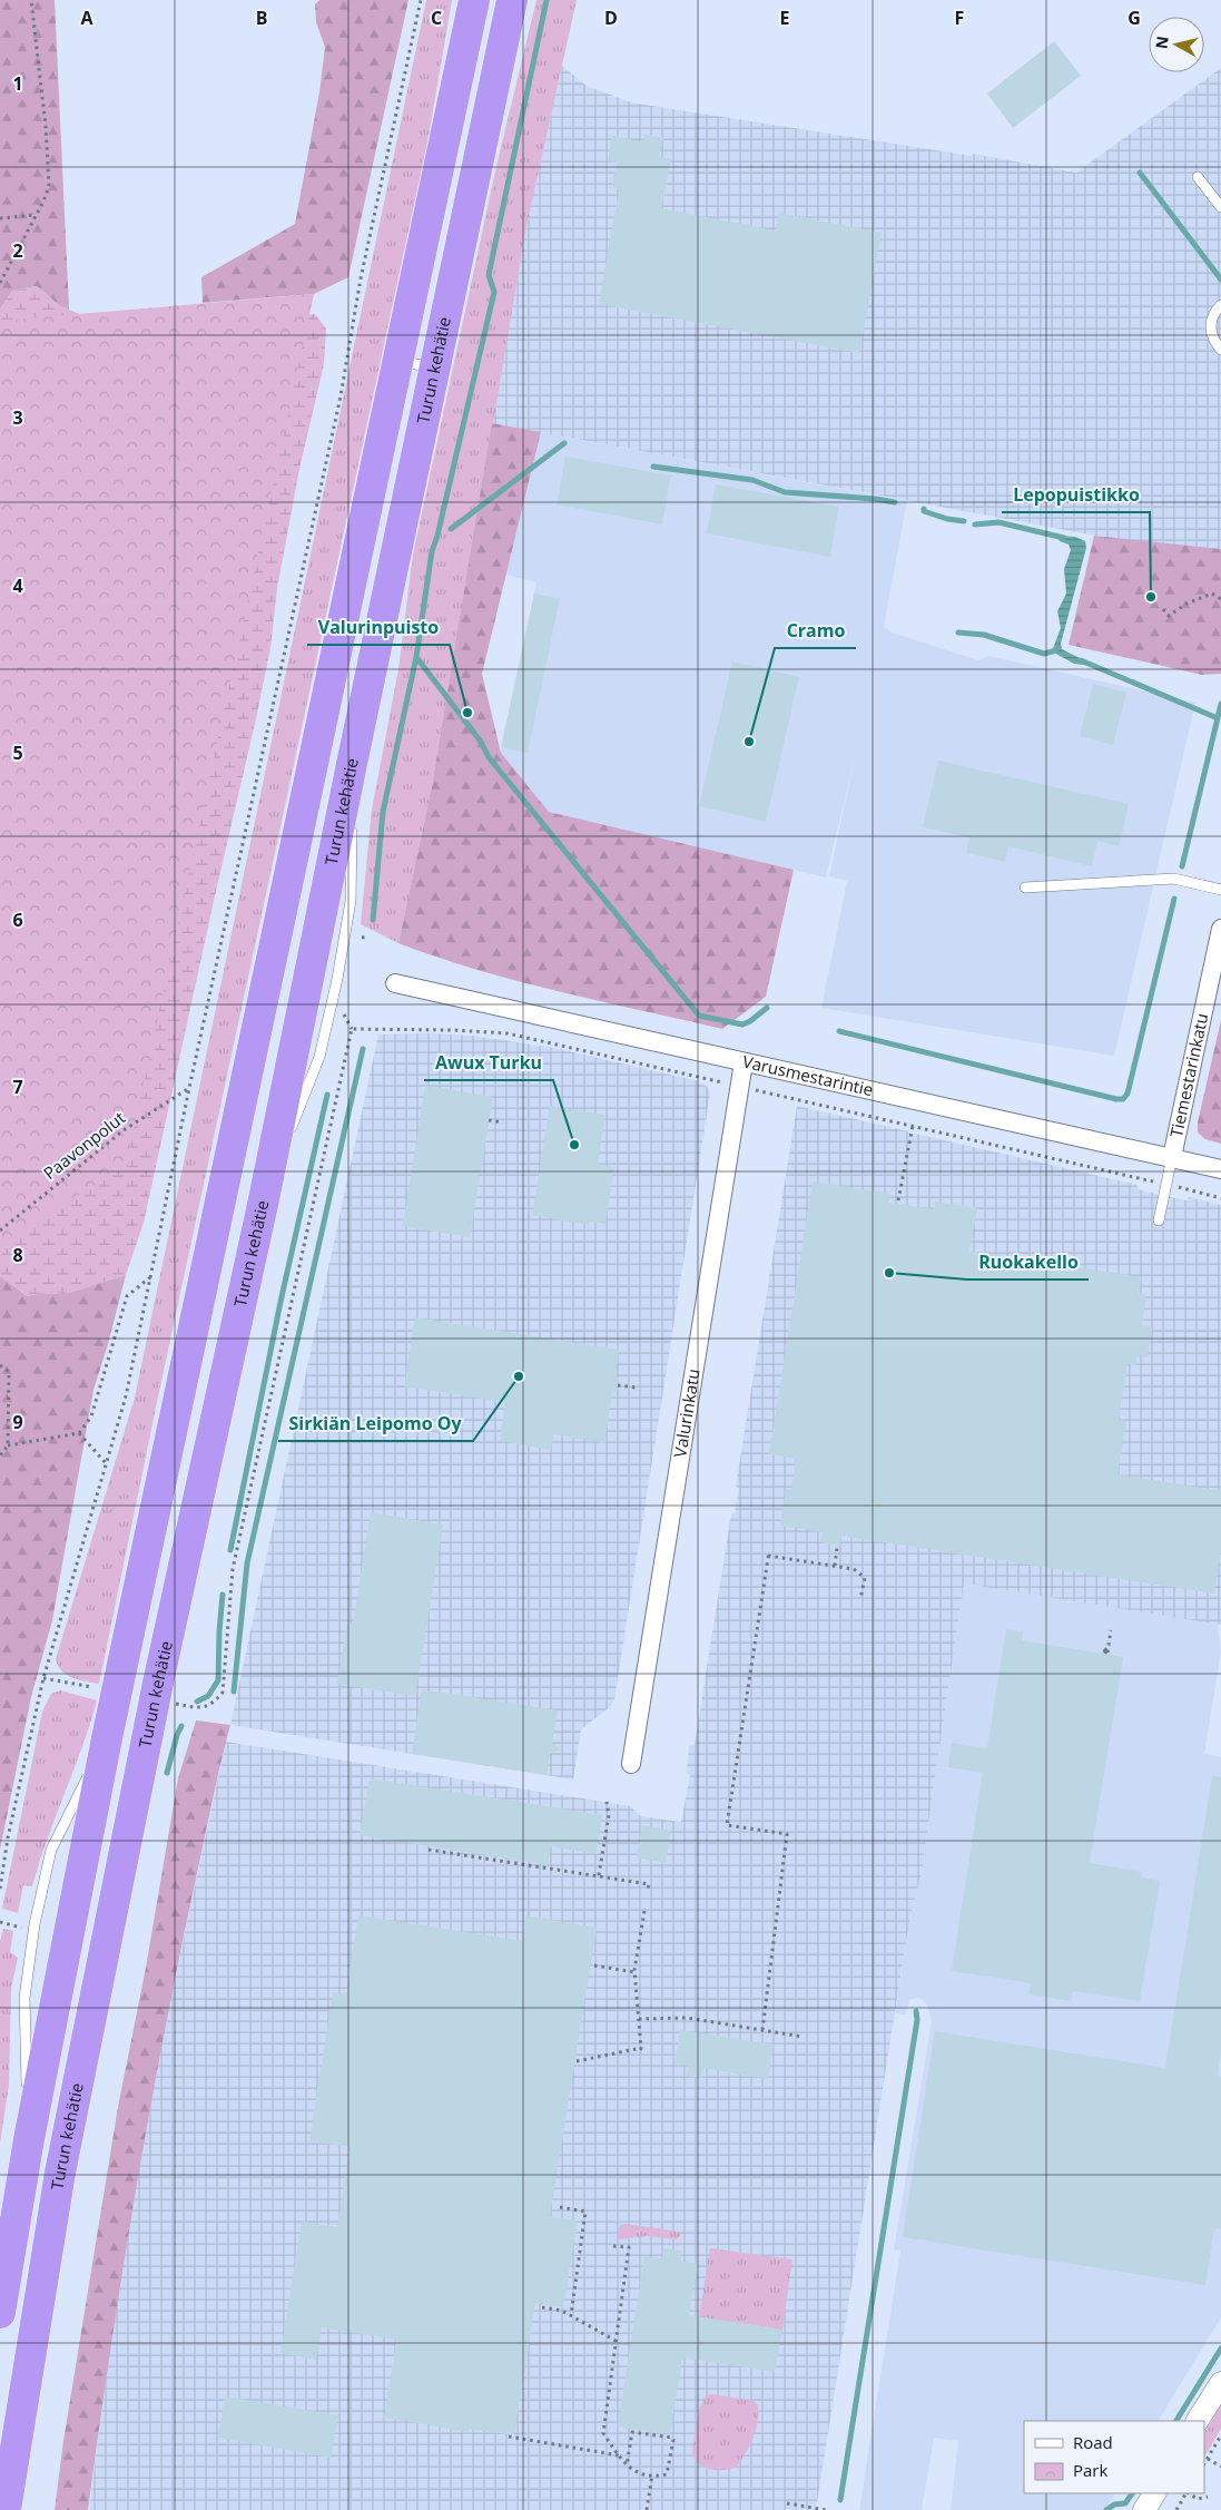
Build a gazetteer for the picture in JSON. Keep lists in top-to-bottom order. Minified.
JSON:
{"streets":{"highway":["Turun kehätie"],"street":["Tiemestarinkatu","Varusmestarintie","Valurinkatu"],"path":["Paavonpolut"]},"crossings":[["Tiemestarinkatu","Varusmestarintie"],["Varusmestarintie","Valurinkatu"]],"places":["Lepopuistikko","Valurinpuisto","Cramo","Awux Turku","Ruokakello","Sirkiän Leipomo Oy"],"legend":["Road","Park"],"north":"left","grid":{"columns":["A","B","C","D","E","F","G"],"rows":["1","2","3","4","5","6","7","8","9"]}}
